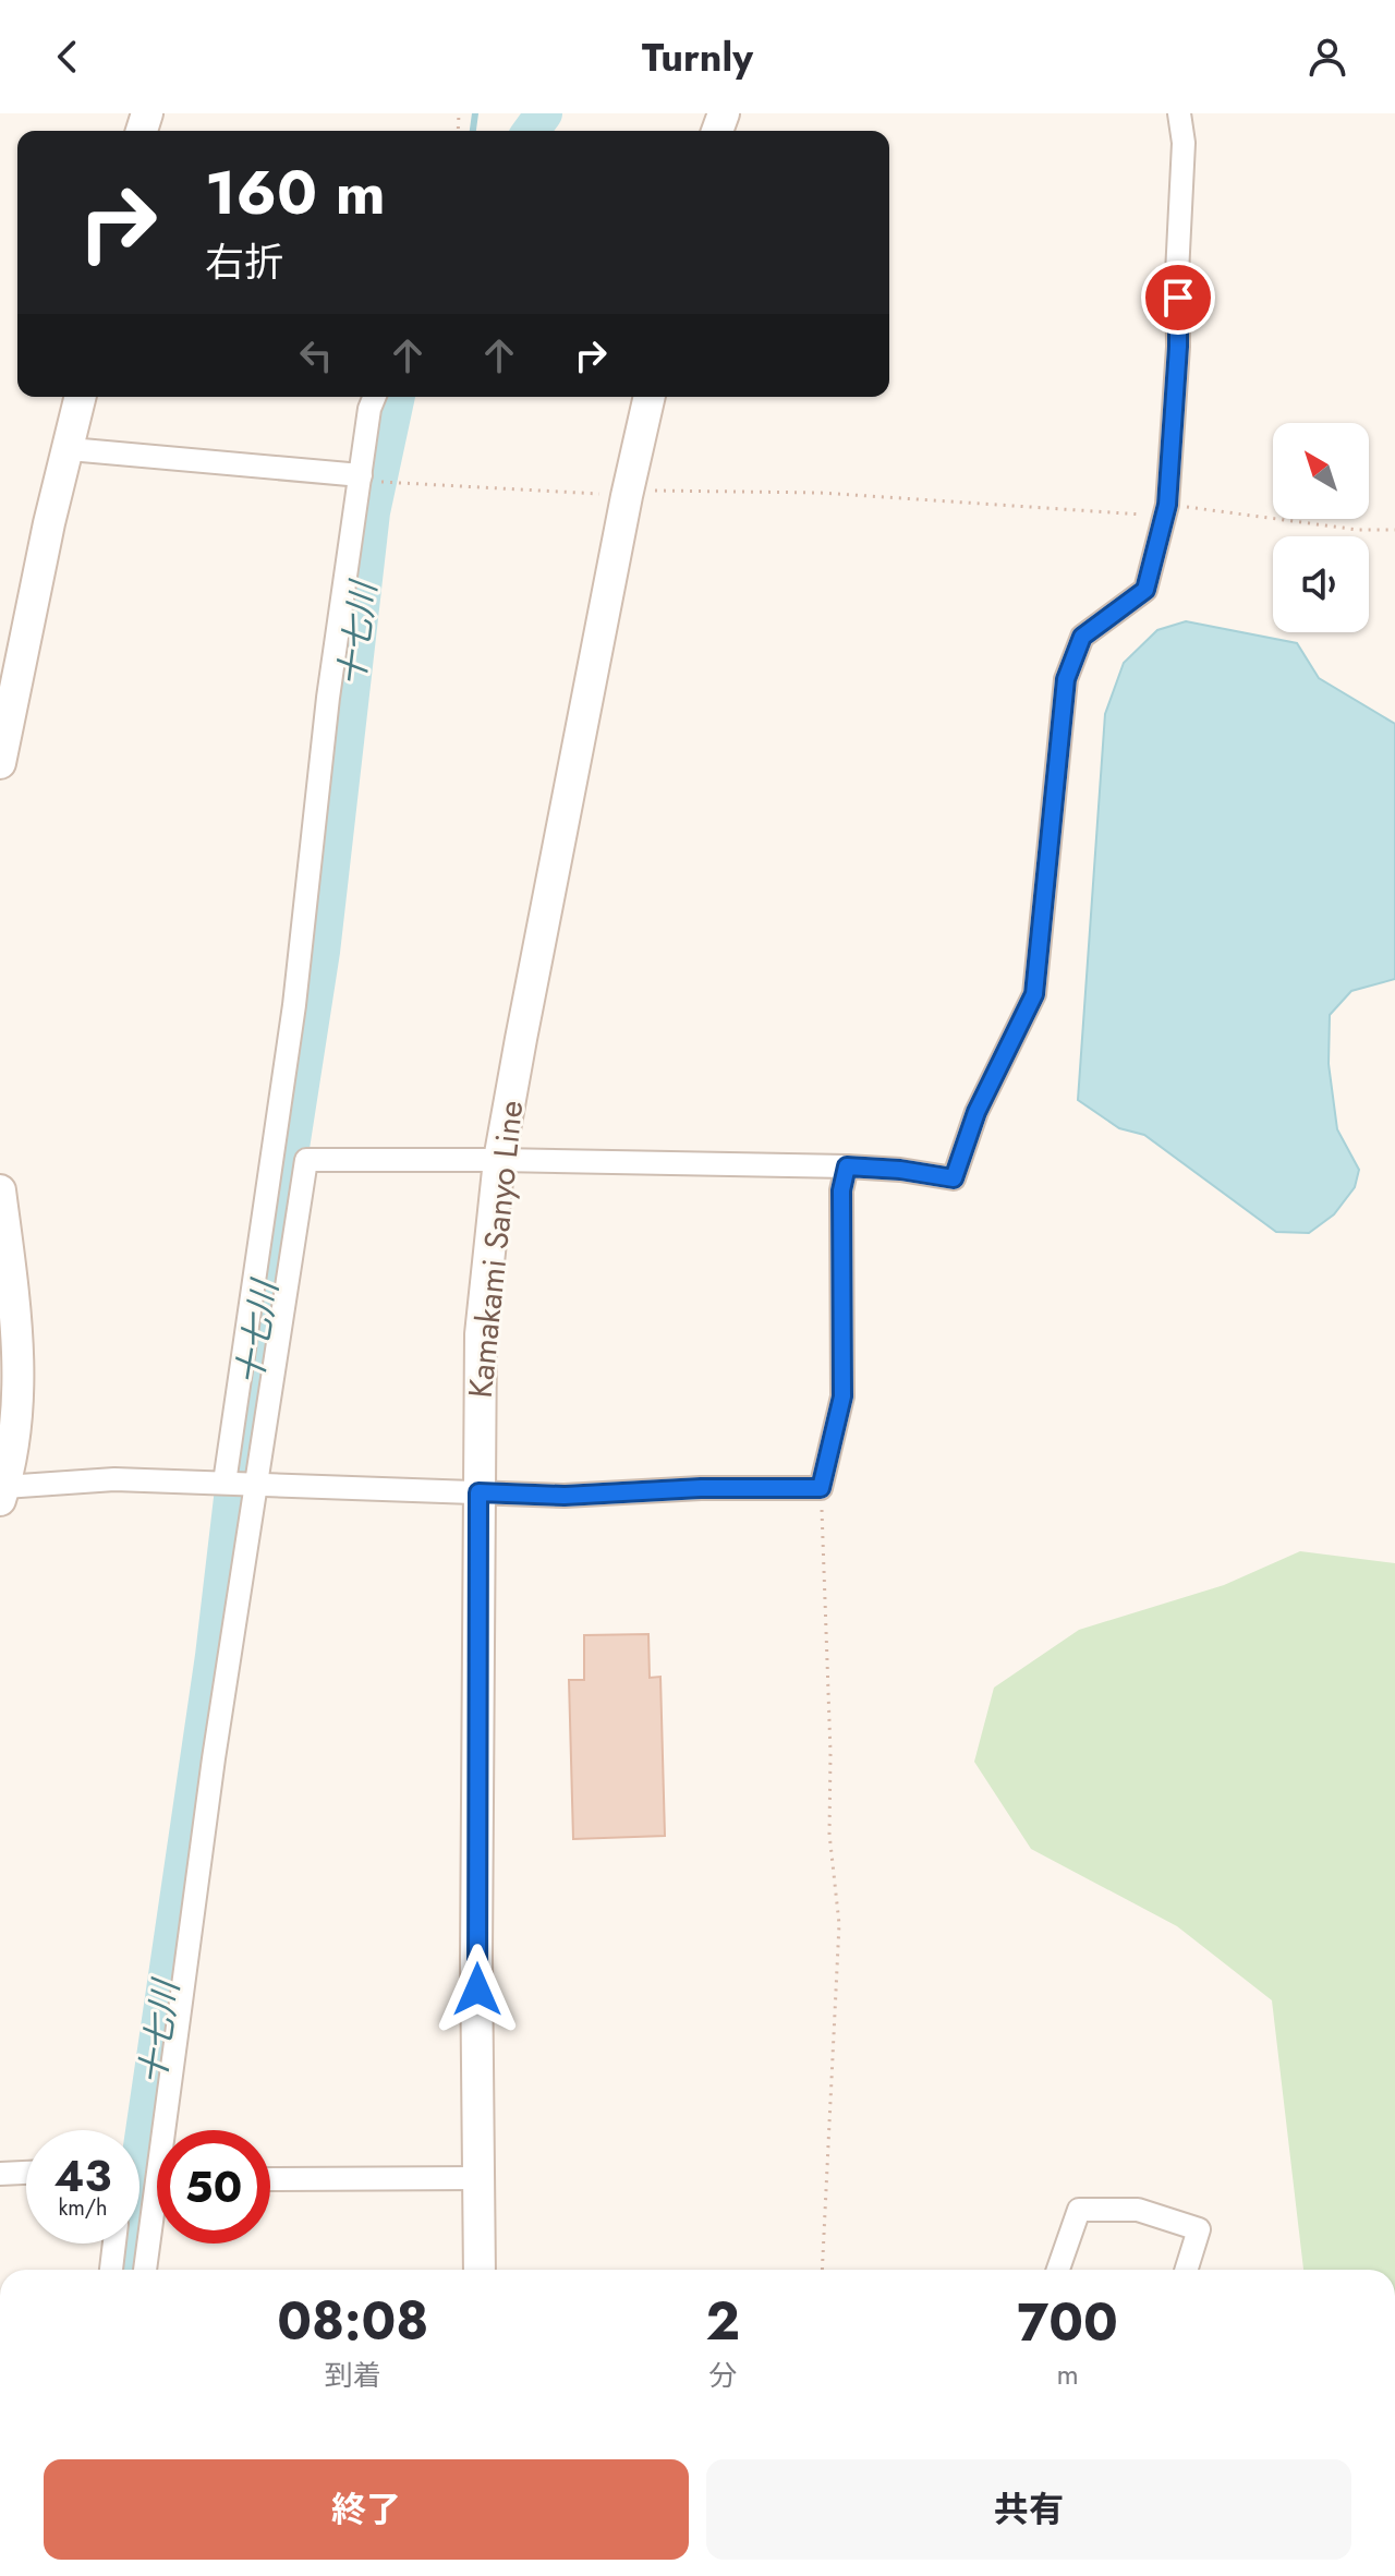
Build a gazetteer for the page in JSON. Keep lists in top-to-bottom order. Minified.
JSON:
{"streets":{"main road":["Kamakami Sanyo Line"]},"water":["十七川"],"north":"top left","page":{"header":"Turnly","turn":["160 m","右折"],"speed":"43 km/h","limit":"50","eta":["08:08","到着","2","分","700","m"],"buttons":["終了","共有"]}}
